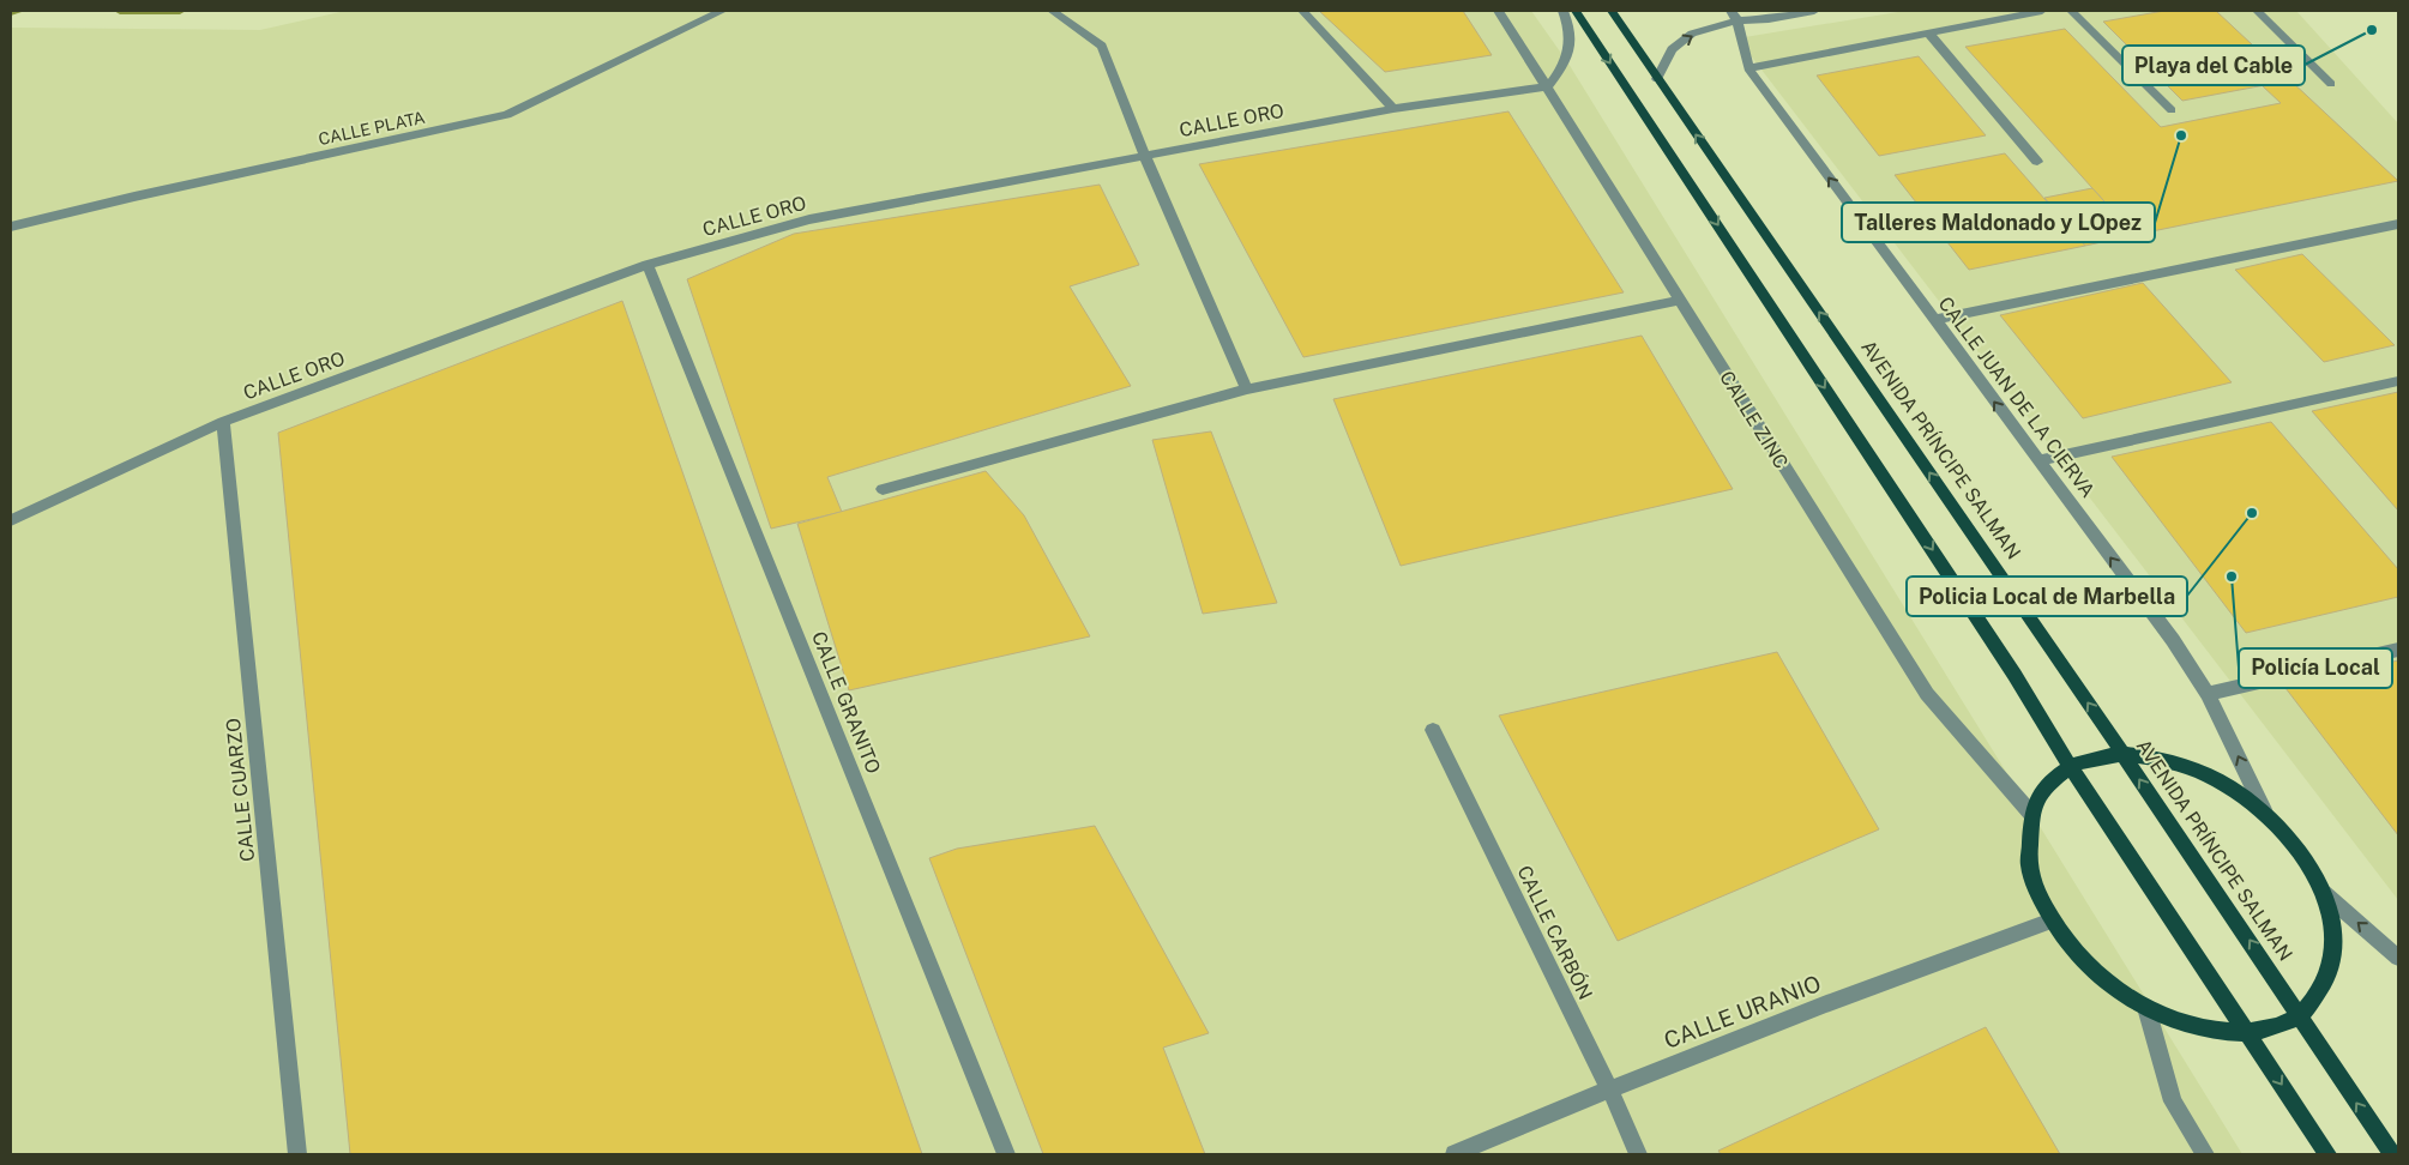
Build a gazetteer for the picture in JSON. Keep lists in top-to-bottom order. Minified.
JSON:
{"streets":{"main road":["AVENIDA PRÍNCIPE SALMAN"],"street":["CALLE ORO","CALLE PLATA","CALLE JUAN DE LA CIERVA","CALLE ZINC","CALLE GRANITO","CALLE CUARZO","CALLE CARBÓN","CALLE URANIO"]},"crossings":[["CALLE ORO","CALLE ZINC"],["CALLE ORO","CALLE GRANITO"],["CALLE ORO","CALLE CUARZO"],["CALLE CARBÓN","CALLE URANIO"]],"one_way":["CALLE JUAN DE LA CIERVA"],"places":["Playa del Cable","Talleres Maldonado y LOpez","Policia Local de Marbella","Policía Local"]}
